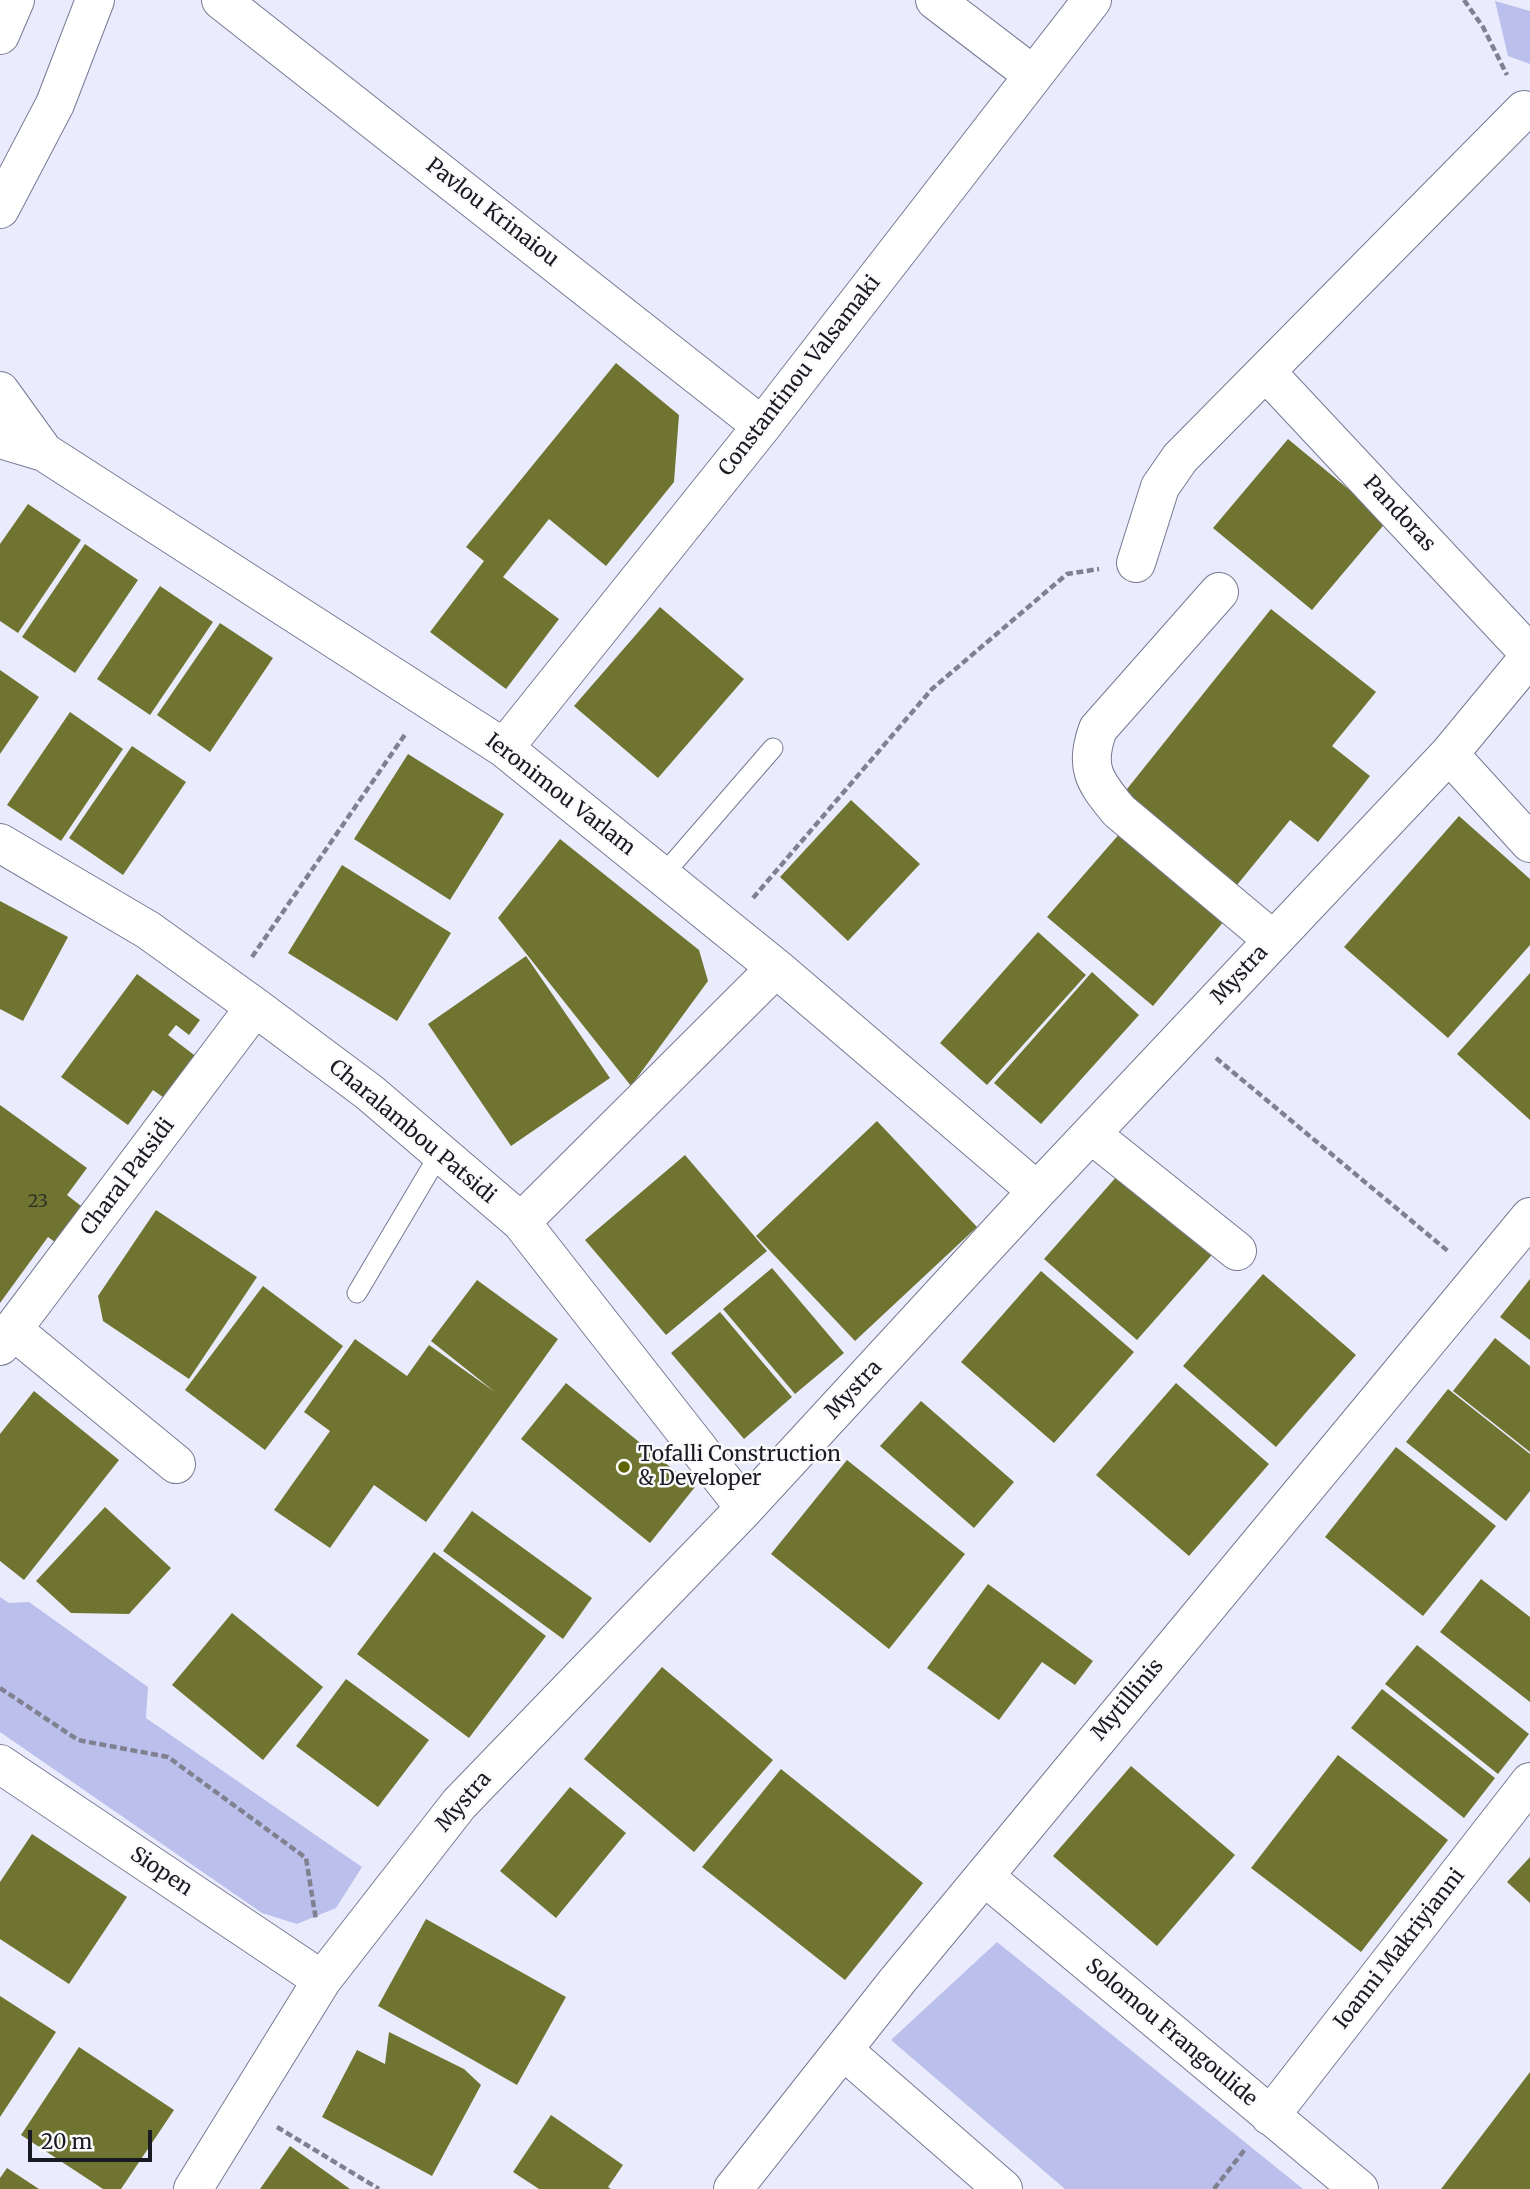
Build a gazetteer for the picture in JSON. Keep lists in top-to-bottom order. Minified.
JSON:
{"streets":{"street":["Pavlou Krinaiou","Constantinou Valsamaki","Pandoras","Ieronimou Varlam","Mystra","Charalambou Patsidi","Charal Patsidi","Mytillinis","Siopen","Ioanni Makriyianni","Solomou Frangoulide"]},"crossings":[["Pavlou Krinaiou","Constantinou Valsamaki"],["Constantinou Valsamaki","Ieronimou Varlam"],["Pandoras","Mystra"],["Ieronimou Varlam","Mystra"],["Mystra","Charalambou Patsidi"],["Mystra","Siopen"],["Charalambou Patsidi","Charal Patsidi"],["Mytillinis","Solomou Frangoulide"],["Ioanni Makriyianni","Solomou Frangoulide"]],"places":["Tofalli Construction & Developer"],"house_numbers":["23"],"scale_bar":"20 m"}
